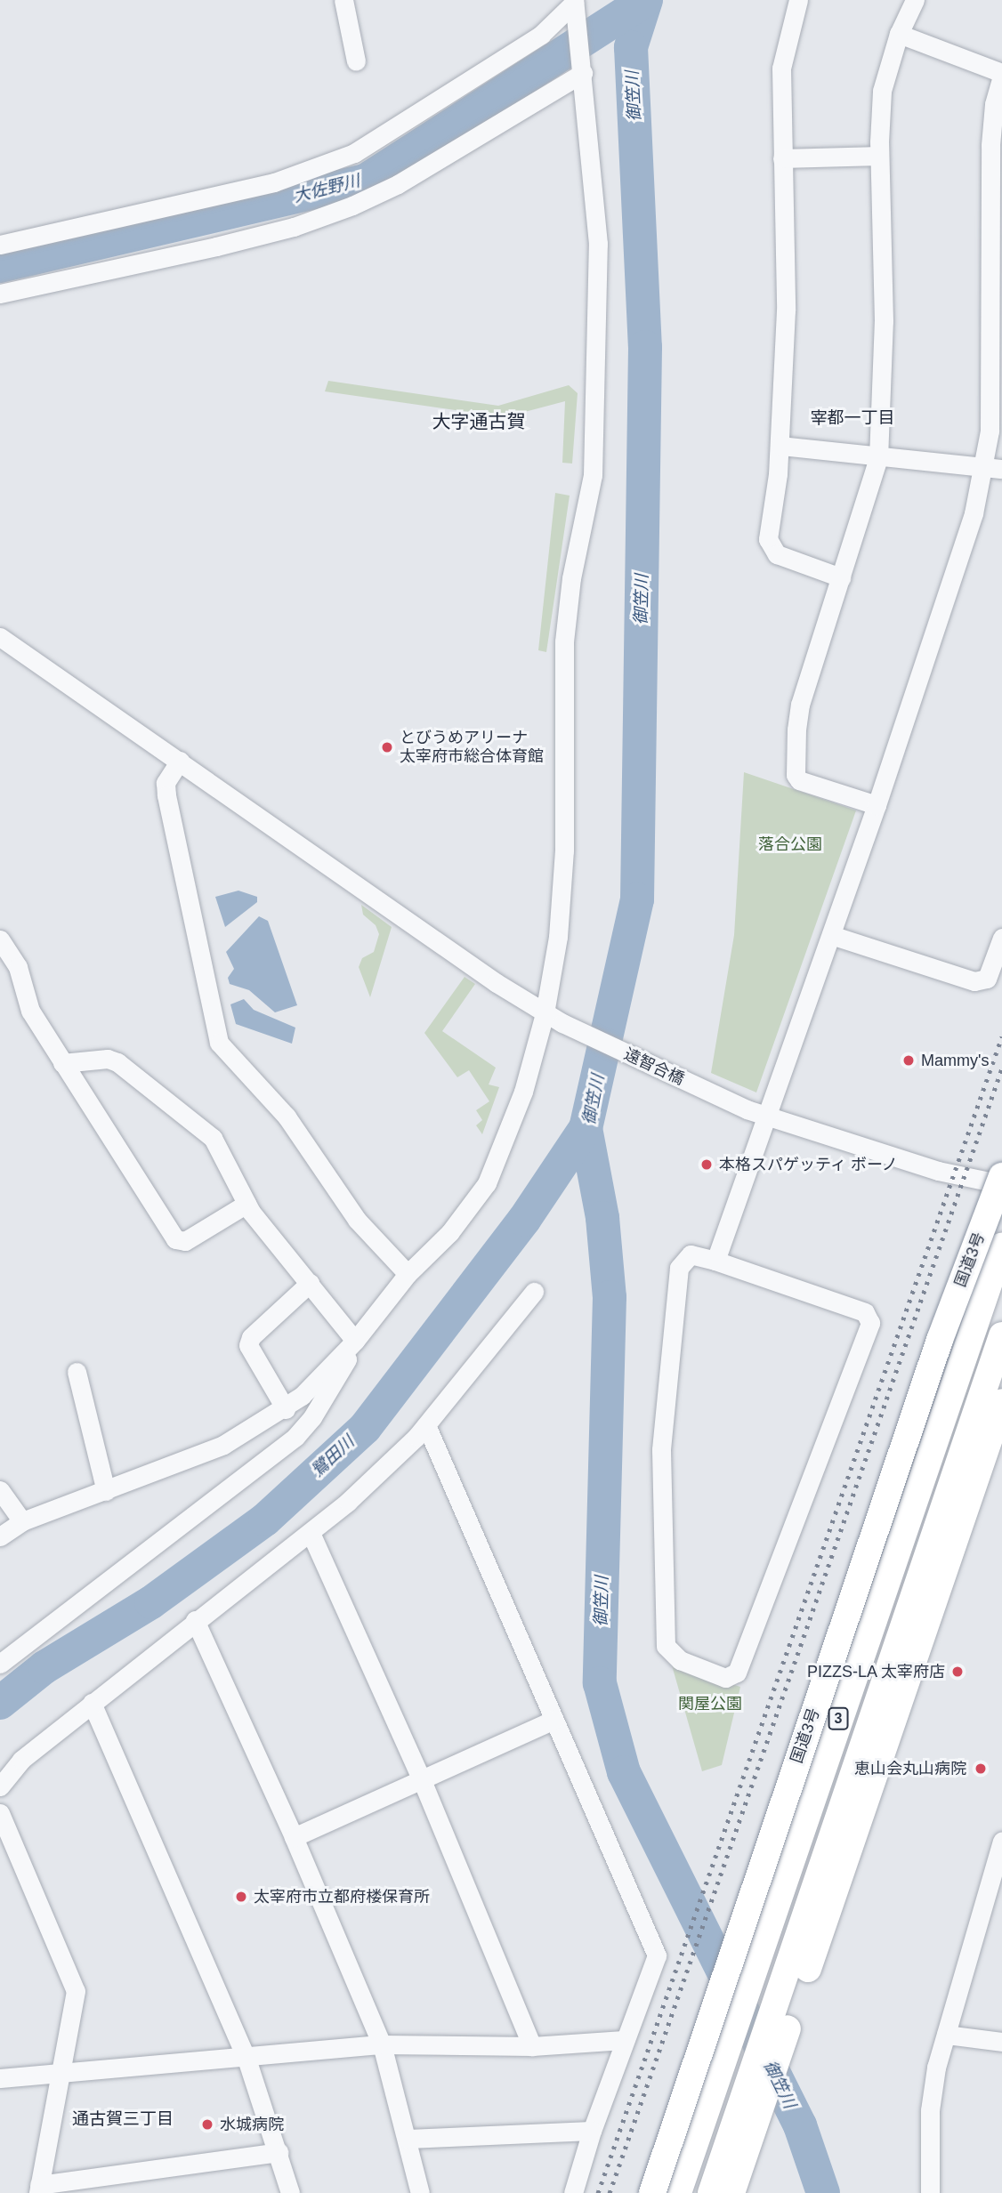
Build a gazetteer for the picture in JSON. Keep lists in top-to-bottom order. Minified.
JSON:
{"streets":{"highway":["国道3号","3"],"street":["遠智合橋"]},"districts":["宰都一丁目","大字通古賀","通古賀三丁目"],"water":["御笠川","大佐野川","鷺田川"],"parks":["落合公園","関屋公園"],"places":["とびうめアリーナ 太宰府市総合体育館","Mammy's","本格スパゲッティ ボーノ","PIZZS-LA 太宰府店","恵山会丸山病院","太宰府市立都府楼保育所","水城病院"]}
